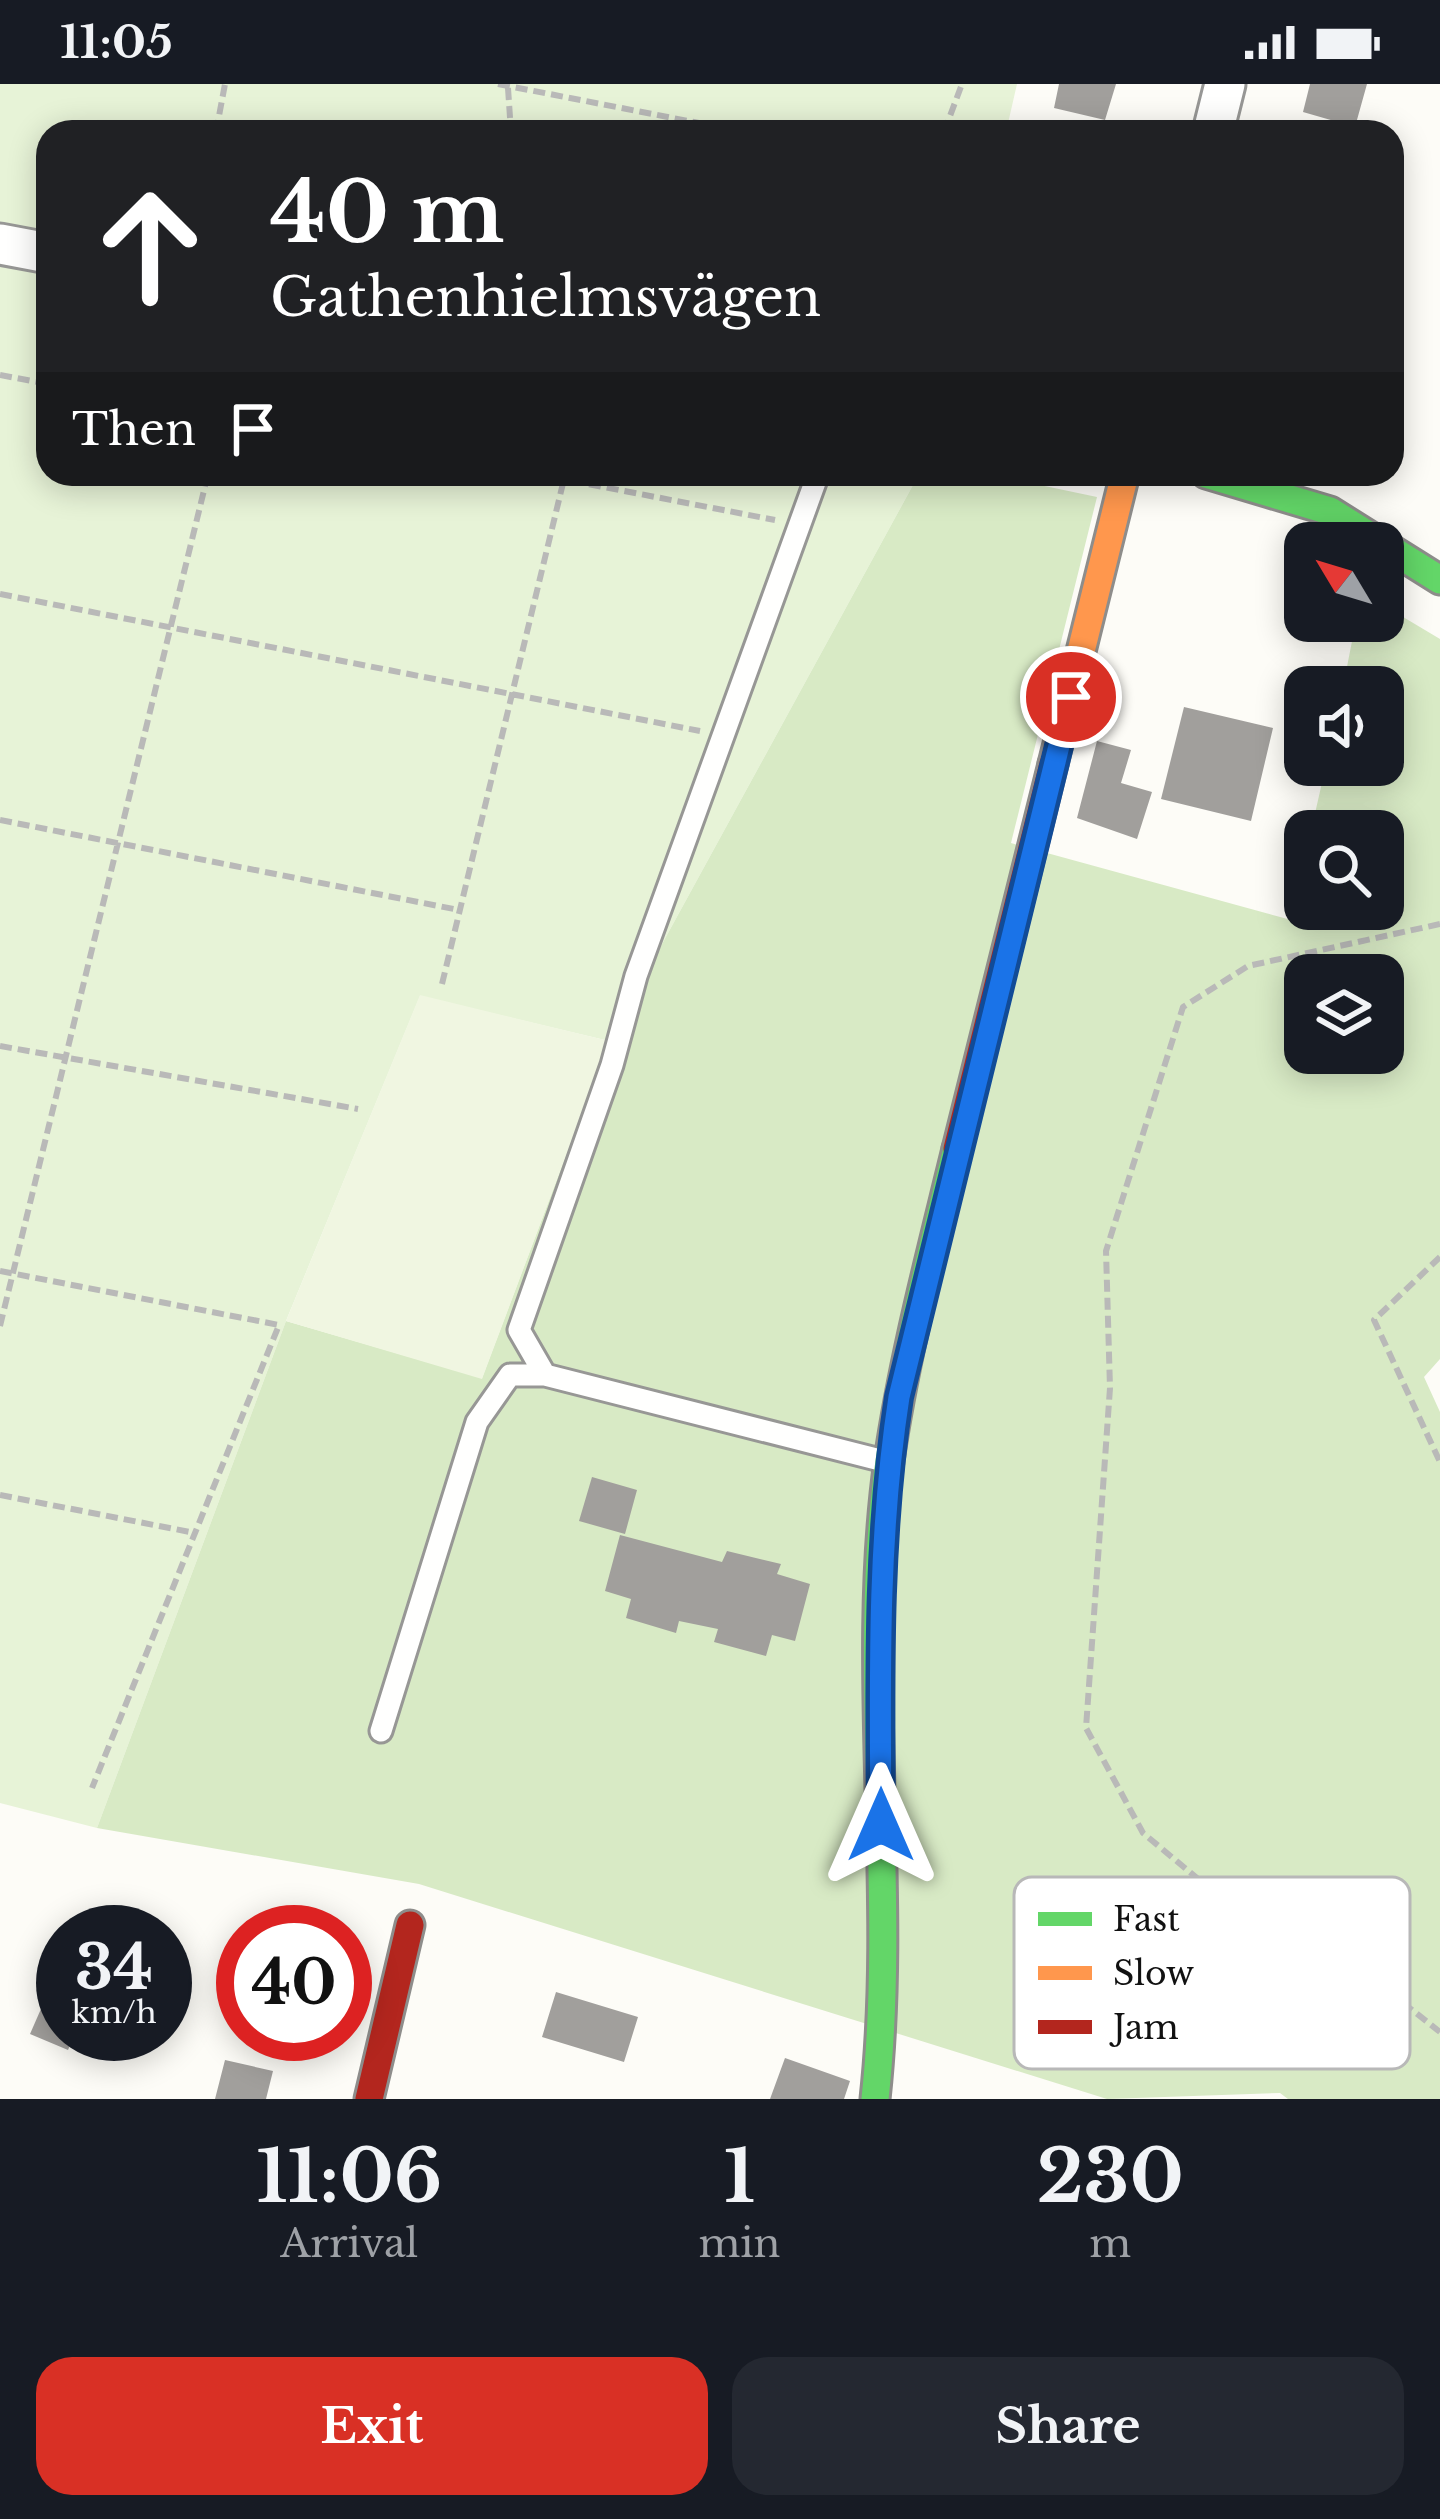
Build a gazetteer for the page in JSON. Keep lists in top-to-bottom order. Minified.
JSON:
{"legend":["Fast","Slow","Jam"],"north":"top left","page":{"status":"11:05","turn":["40 m","Gathenhielmsvägen"],"then":"Then","speed":"34 km/h","limit":"40","eta":["11:06","Arrival","1","min","230","m"],"buttons":["Exit","Share"]}}
